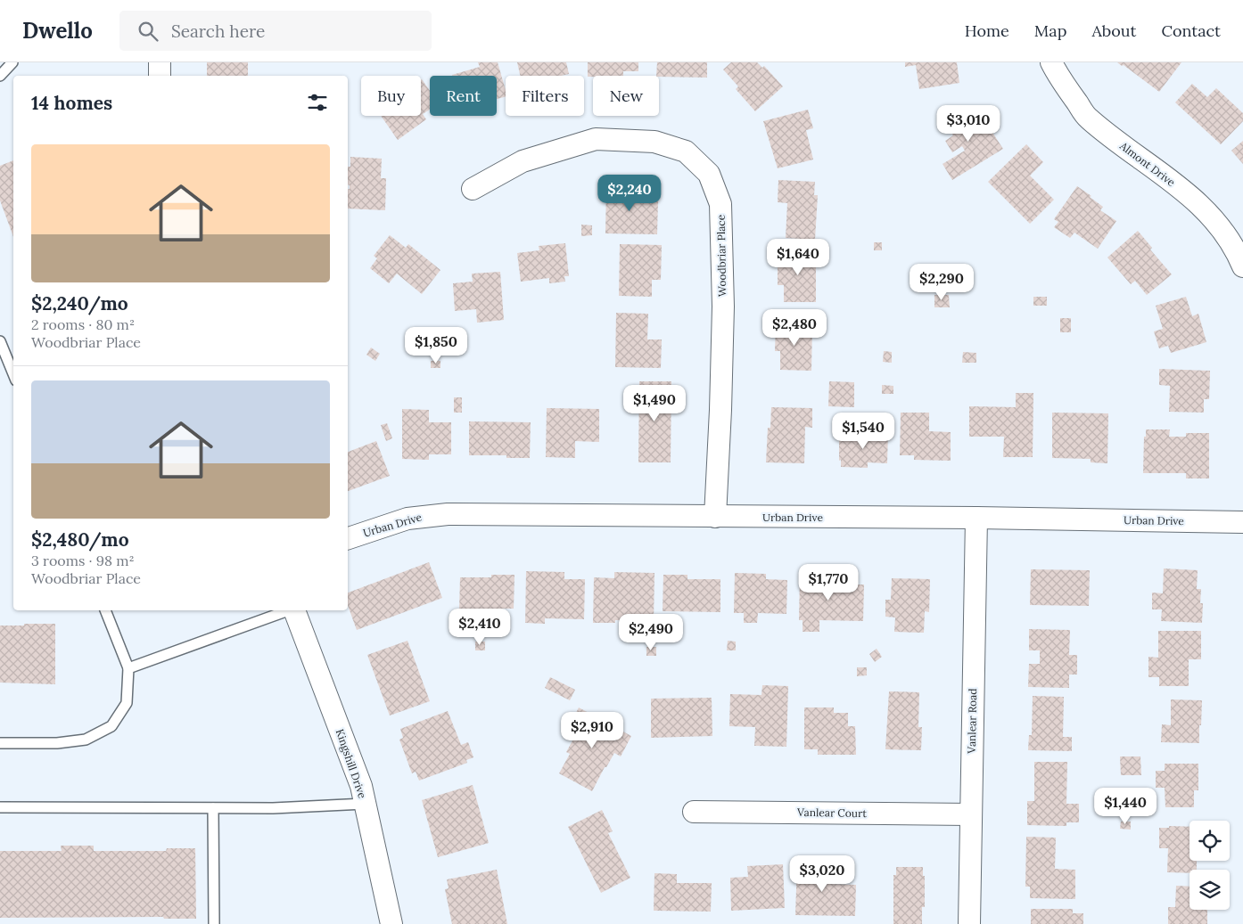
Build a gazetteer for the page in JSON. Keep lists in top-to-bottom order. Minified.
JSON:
{"streets":{"street":["Almont Drive","Woodbriar Place","Urban Drive","Vanlear Road","Kingshill Drive","Vanlear Court"]},"crossings":[["Woodbriar Place","Urban Drive"],["Urban Drive","Vanlear Road"],["Vanlear Road","Vanlear Court"]],"page":{"header":"Dwello","search":"Search here","nav":["Home","Map","About","Contact"],"chip":["Buy","Rent","Filters","New"],"heading":"14 homes","price":["$3,010","$2,240","$1,640","$2,290","$2,480","$1,850","$1,490","$1,540","$1,770","$2,410","$2,490","$2,910","$1,440","$3,020"],"list":[{"name":"$2,240/mo","note":"2 rooms · 80 m² · Woodbriar Place"},{"name":"$2,480/mo","note":"3 rooms · 98 m² · Woodbriar Place"}]}}
